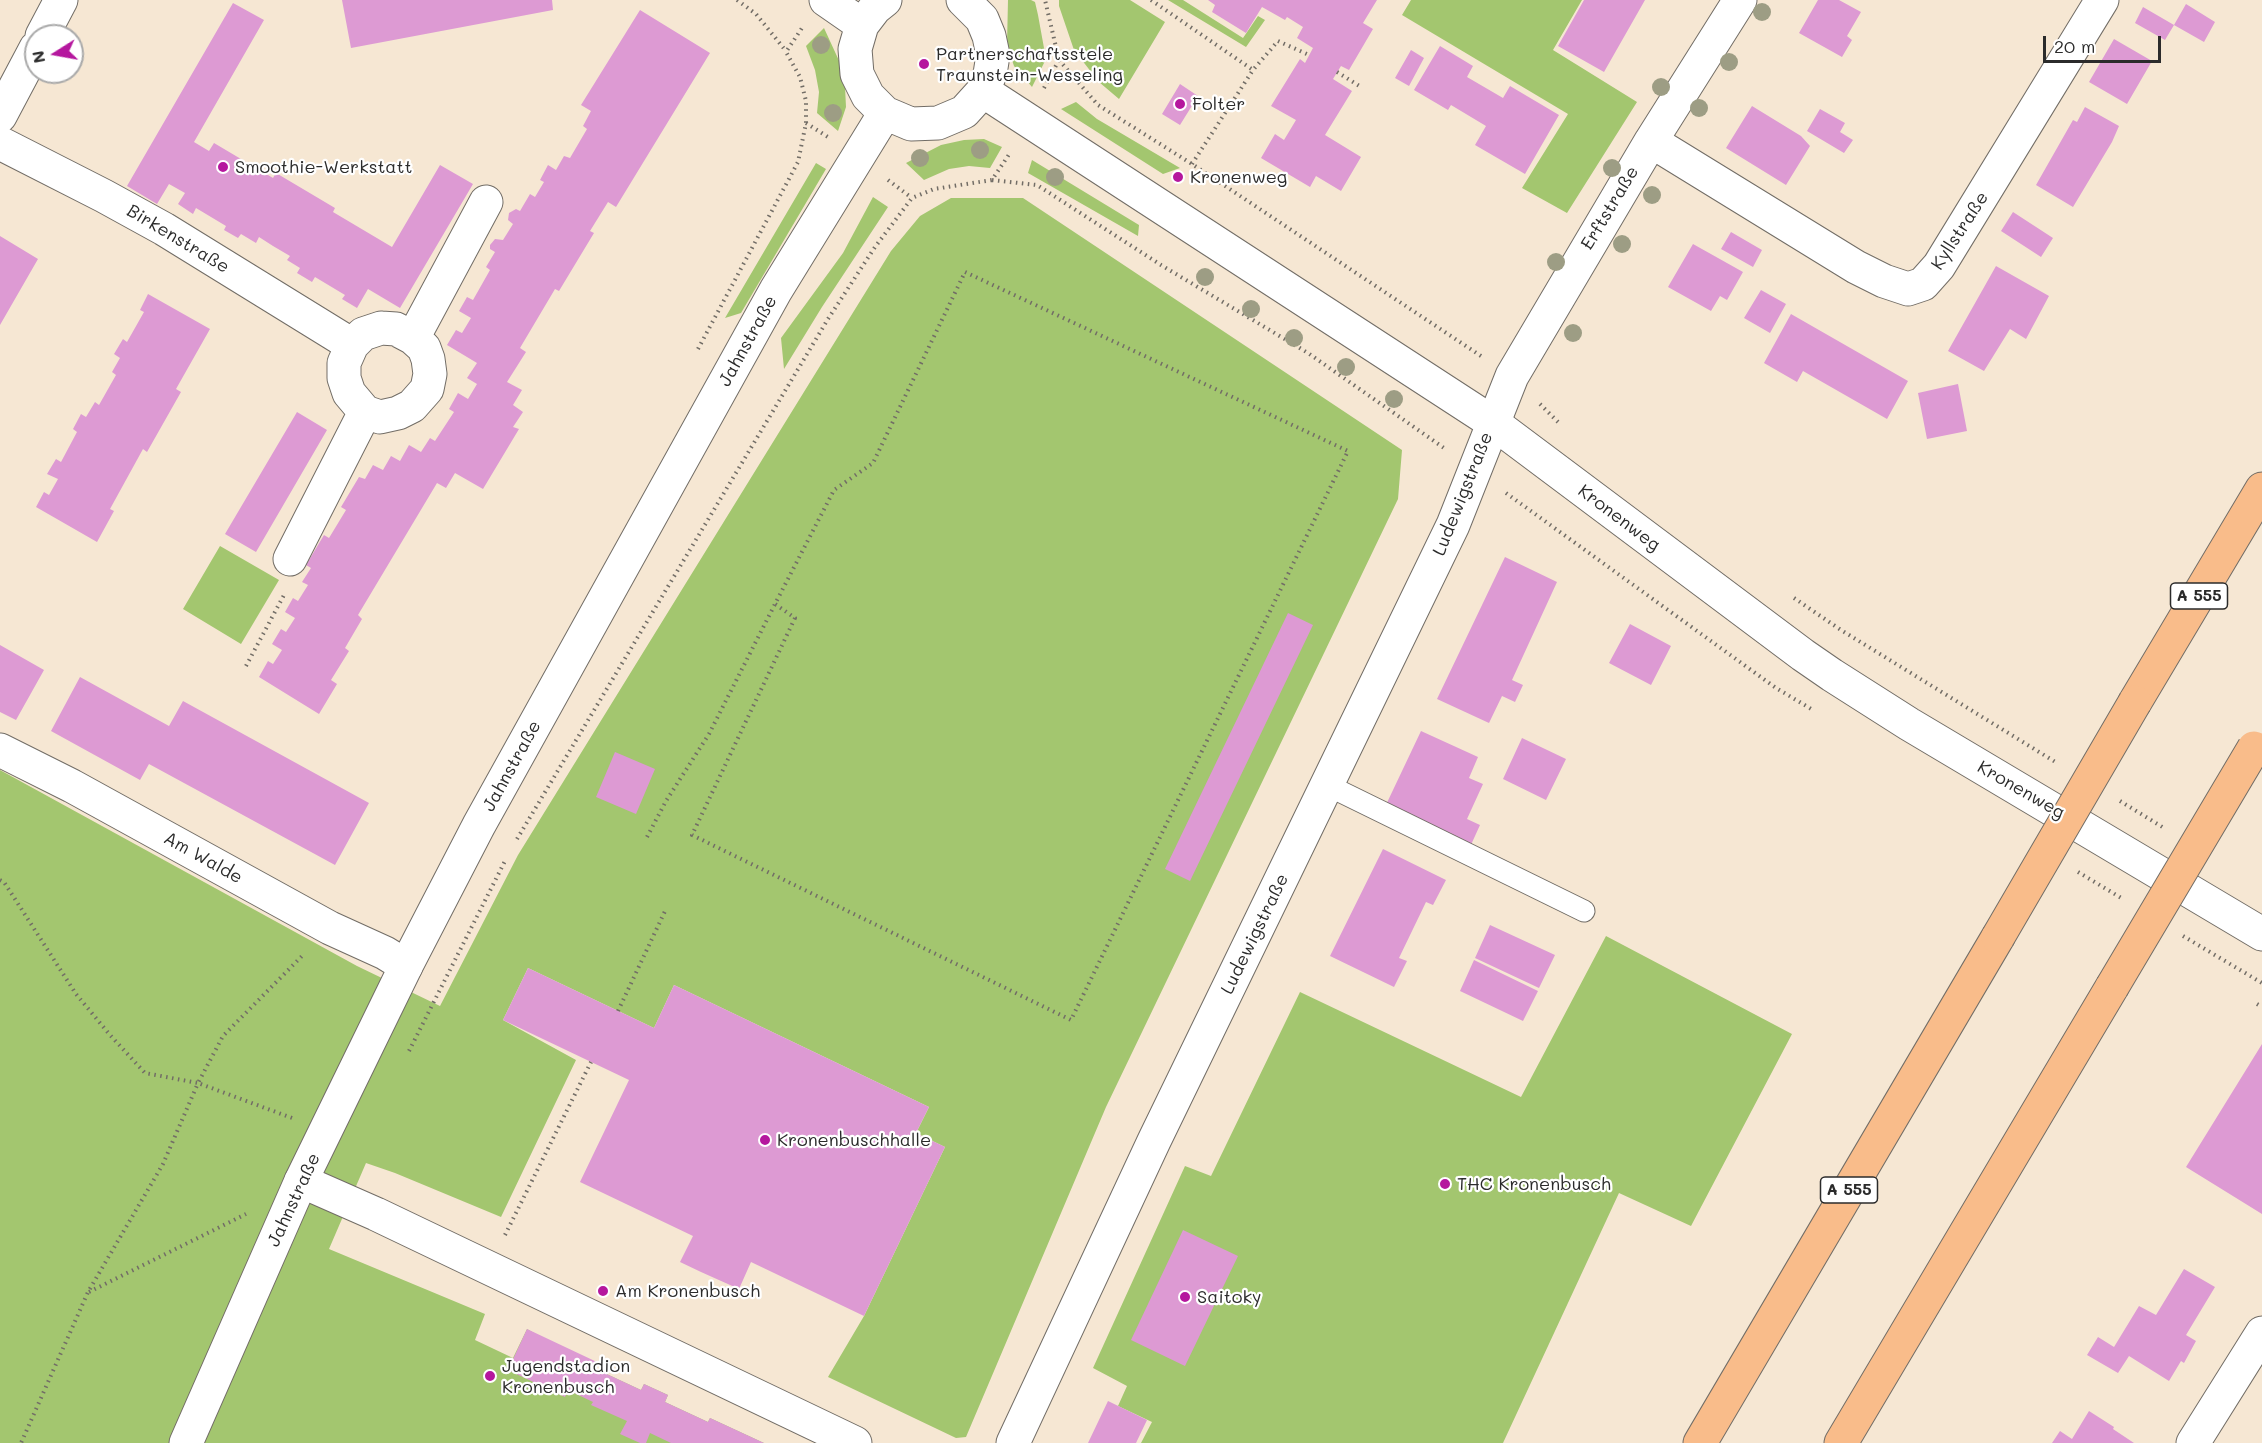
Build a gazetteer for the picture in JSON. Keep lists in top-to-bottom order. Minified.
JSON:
{"streets":{"highway":["A 555"],"street":["Erftstraße","Kyllstraße","Birkenstraße","Jahnstraße","Ludewigstraße","Kronenweg","Am Walde"]},"crossings":[["Erftstraße","Kyllstraße"],["Erftstraße","Ludewigstraße"],["Erftstraße","Kronenweg"],["Jahnstraße","Am Walde"],["Ludewigstraße","Kronenweg"]],"places":["Partnerschaftsstele Traunstein-Wesseling","Folter","Smoothie-Werkstatt","Kronenweg","Kronenbuschhalle","THC Kronenbusch","Am Kronenbusch","Saitoky","Jugendstadion Kronenbusch"],"scale_bar":"20 m","north":"left"}
